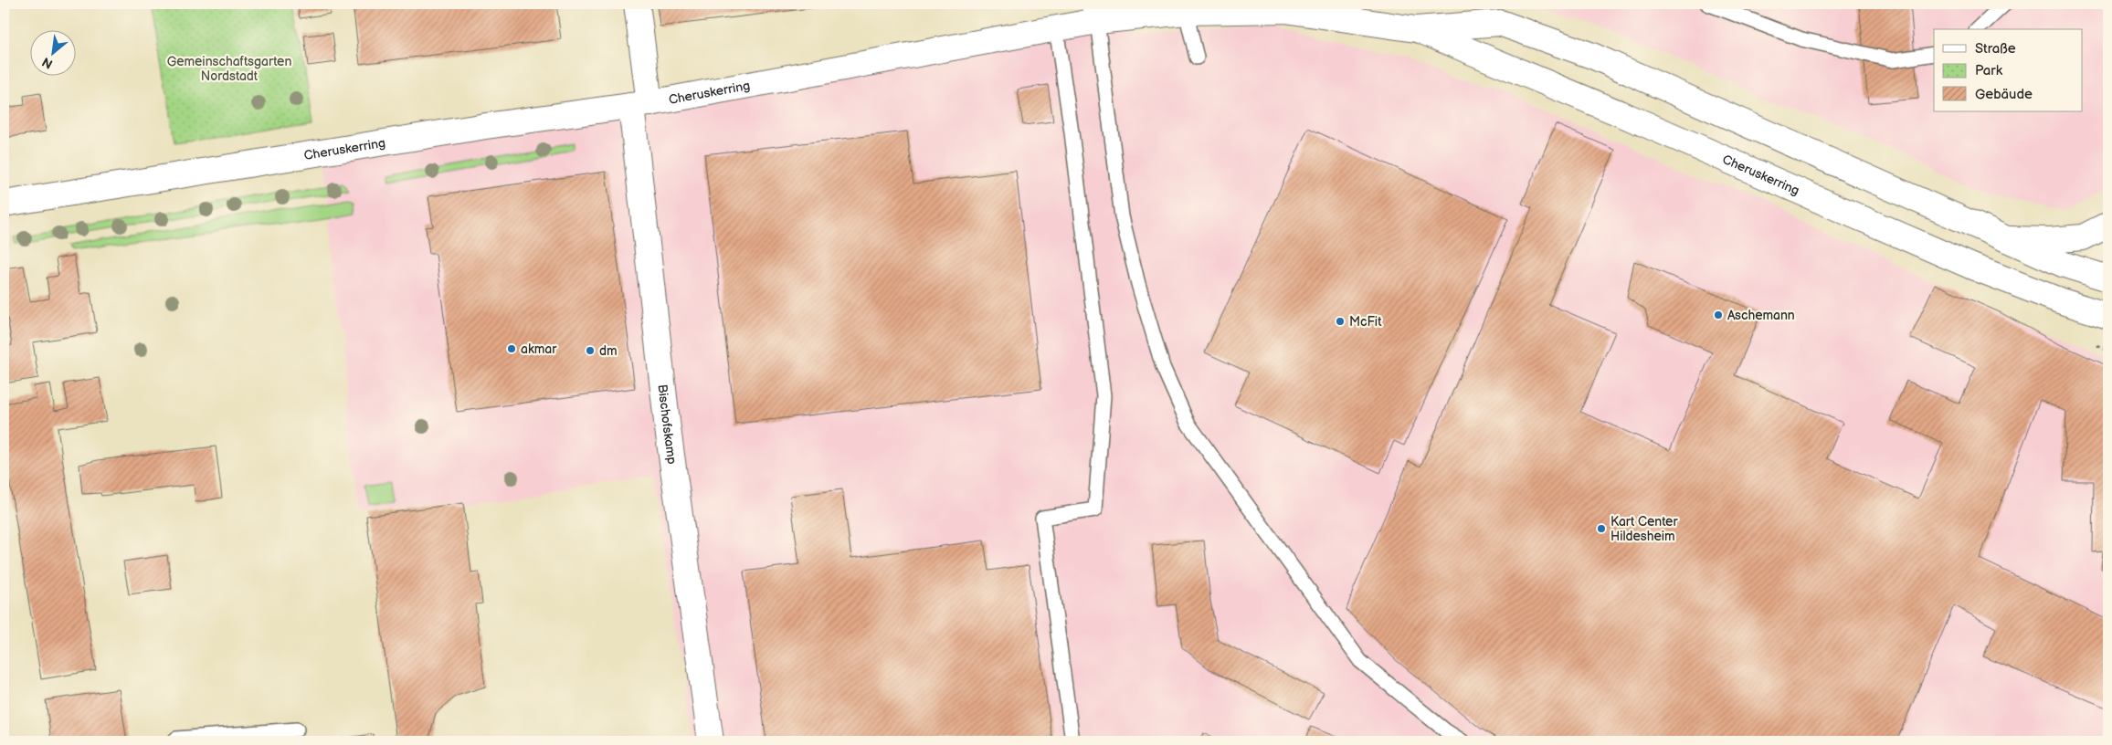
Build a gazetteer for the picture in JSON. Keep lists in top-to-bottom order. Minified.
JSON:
{"streets":{"street":["Cheruskerring","Bischofskamp"]},"crossings":[["Cheruskerring","Bischofskamp"]],"parks":["Gemeinschaftsgarten Nordstadt"],"places":["Aschemann","McFit","akmar","dm","Kart Center Hildesheim"],"legend":["Straße","Park","Gebäude"],"north":"bottom left"}
